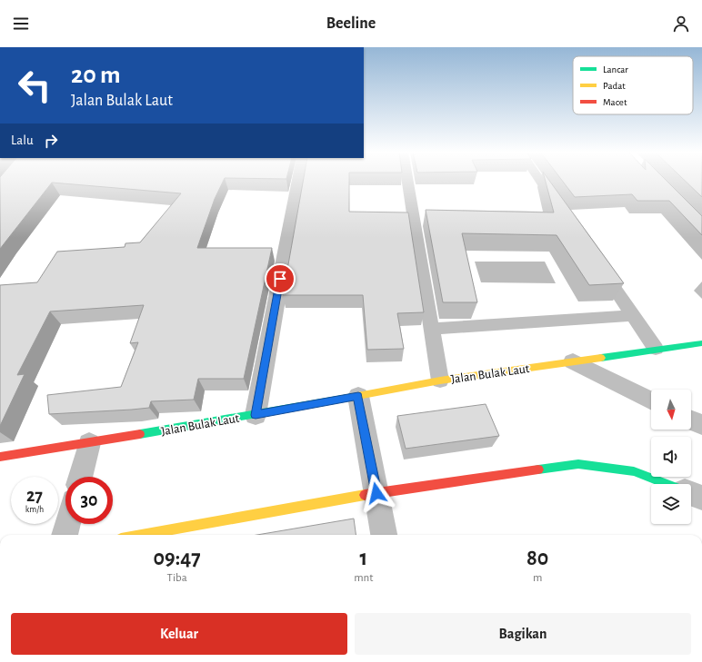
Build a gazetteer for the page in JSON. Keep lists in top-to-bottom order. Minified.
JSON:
{"streets":{"street":["Jalan Bulak Laut"]},"legend":["Lancar","Padat","Macet"],"north":"bottom","page":{"header":"Beeline","turn":["20 m","Jalan Bulak Laut"],"then":"Lalu","speed":"27 km/h","limit":"30","eta":["09:47","Tiba","1","mnt","80","m"],"buttons":["Keluar","Bagikan"]}}
